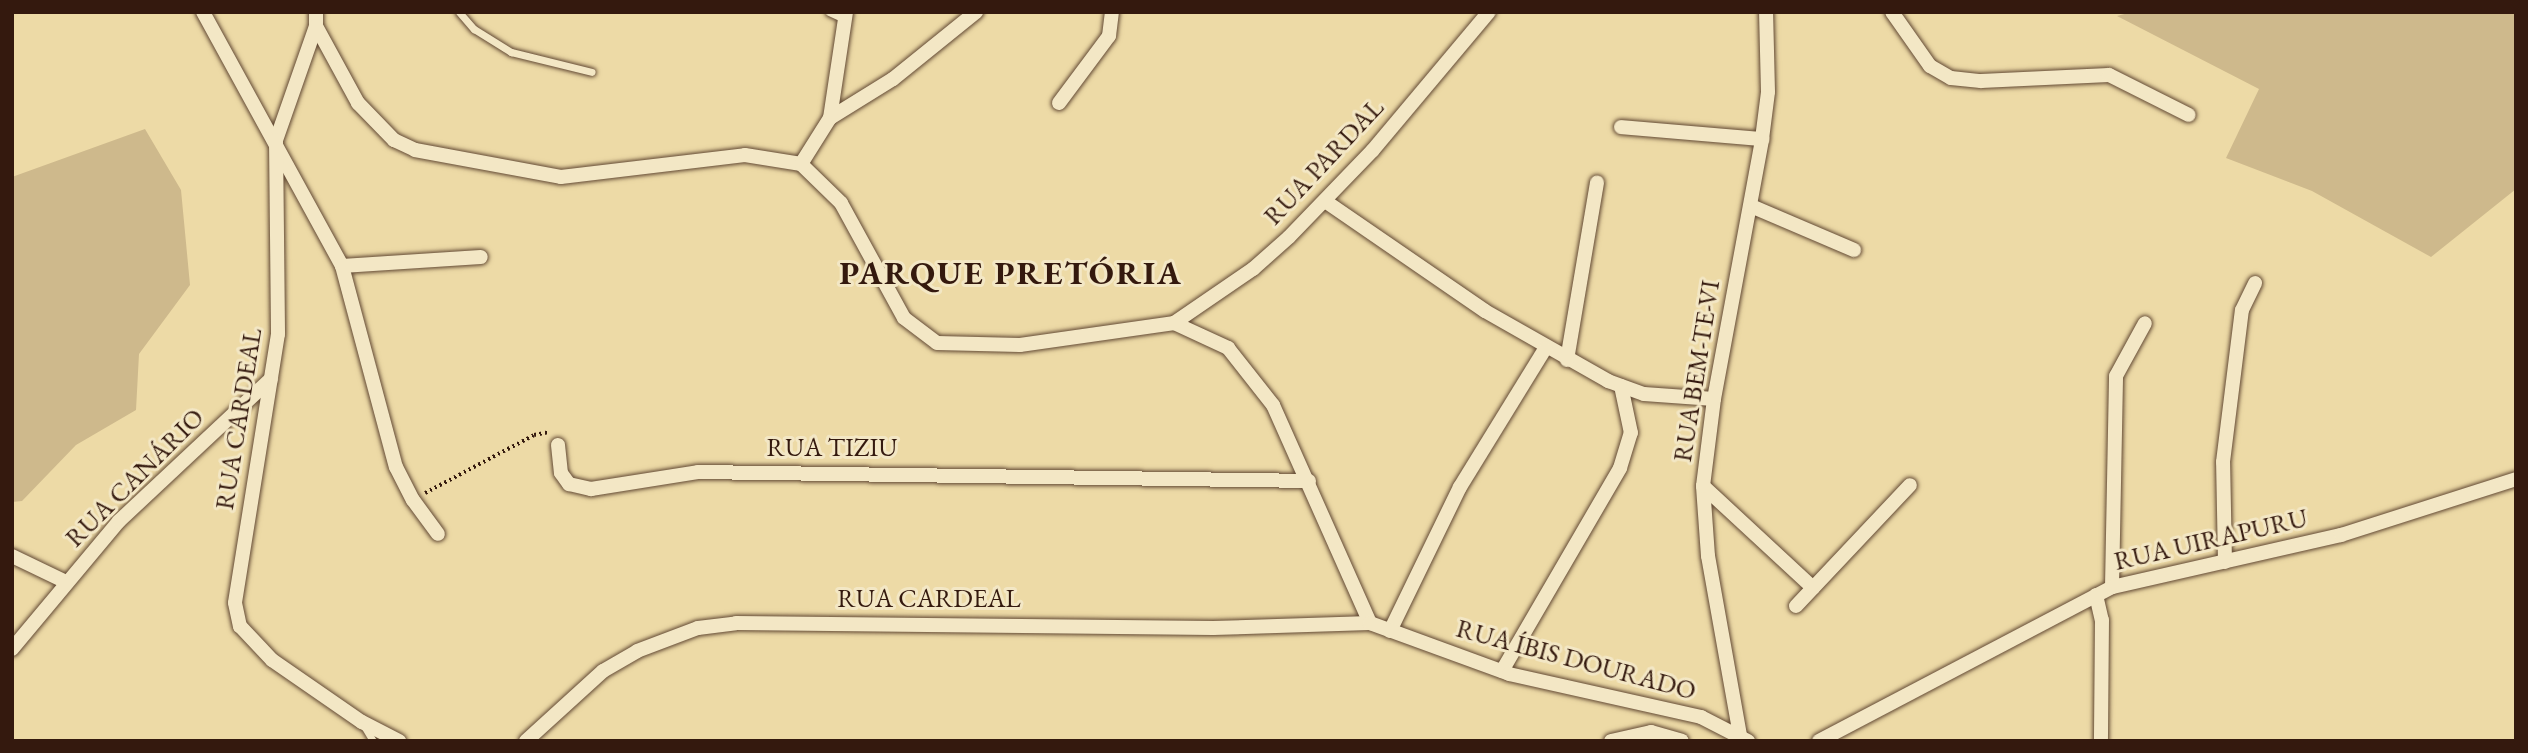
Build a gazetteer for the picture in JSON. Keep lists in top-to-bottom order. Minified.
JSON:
{"streets":{"street":["RUA PARDAL","RUA BEM-TE-VI","RUA CARDEAL","RUA TIZIU","RUA CANÁRIO","RUA UIRAPURU","RUA ÍBIS DOURADO"]},"crossings":[["RUA BEM-TE-VI","RUA ÍBIS DOURADO"],["RUA CARDEAL","RUA CANÁRIO"],["RUA CARDEAL","RUA ÍBIS DOURADO"]],"districts":["PARQUE PRETÓRIA"]}
